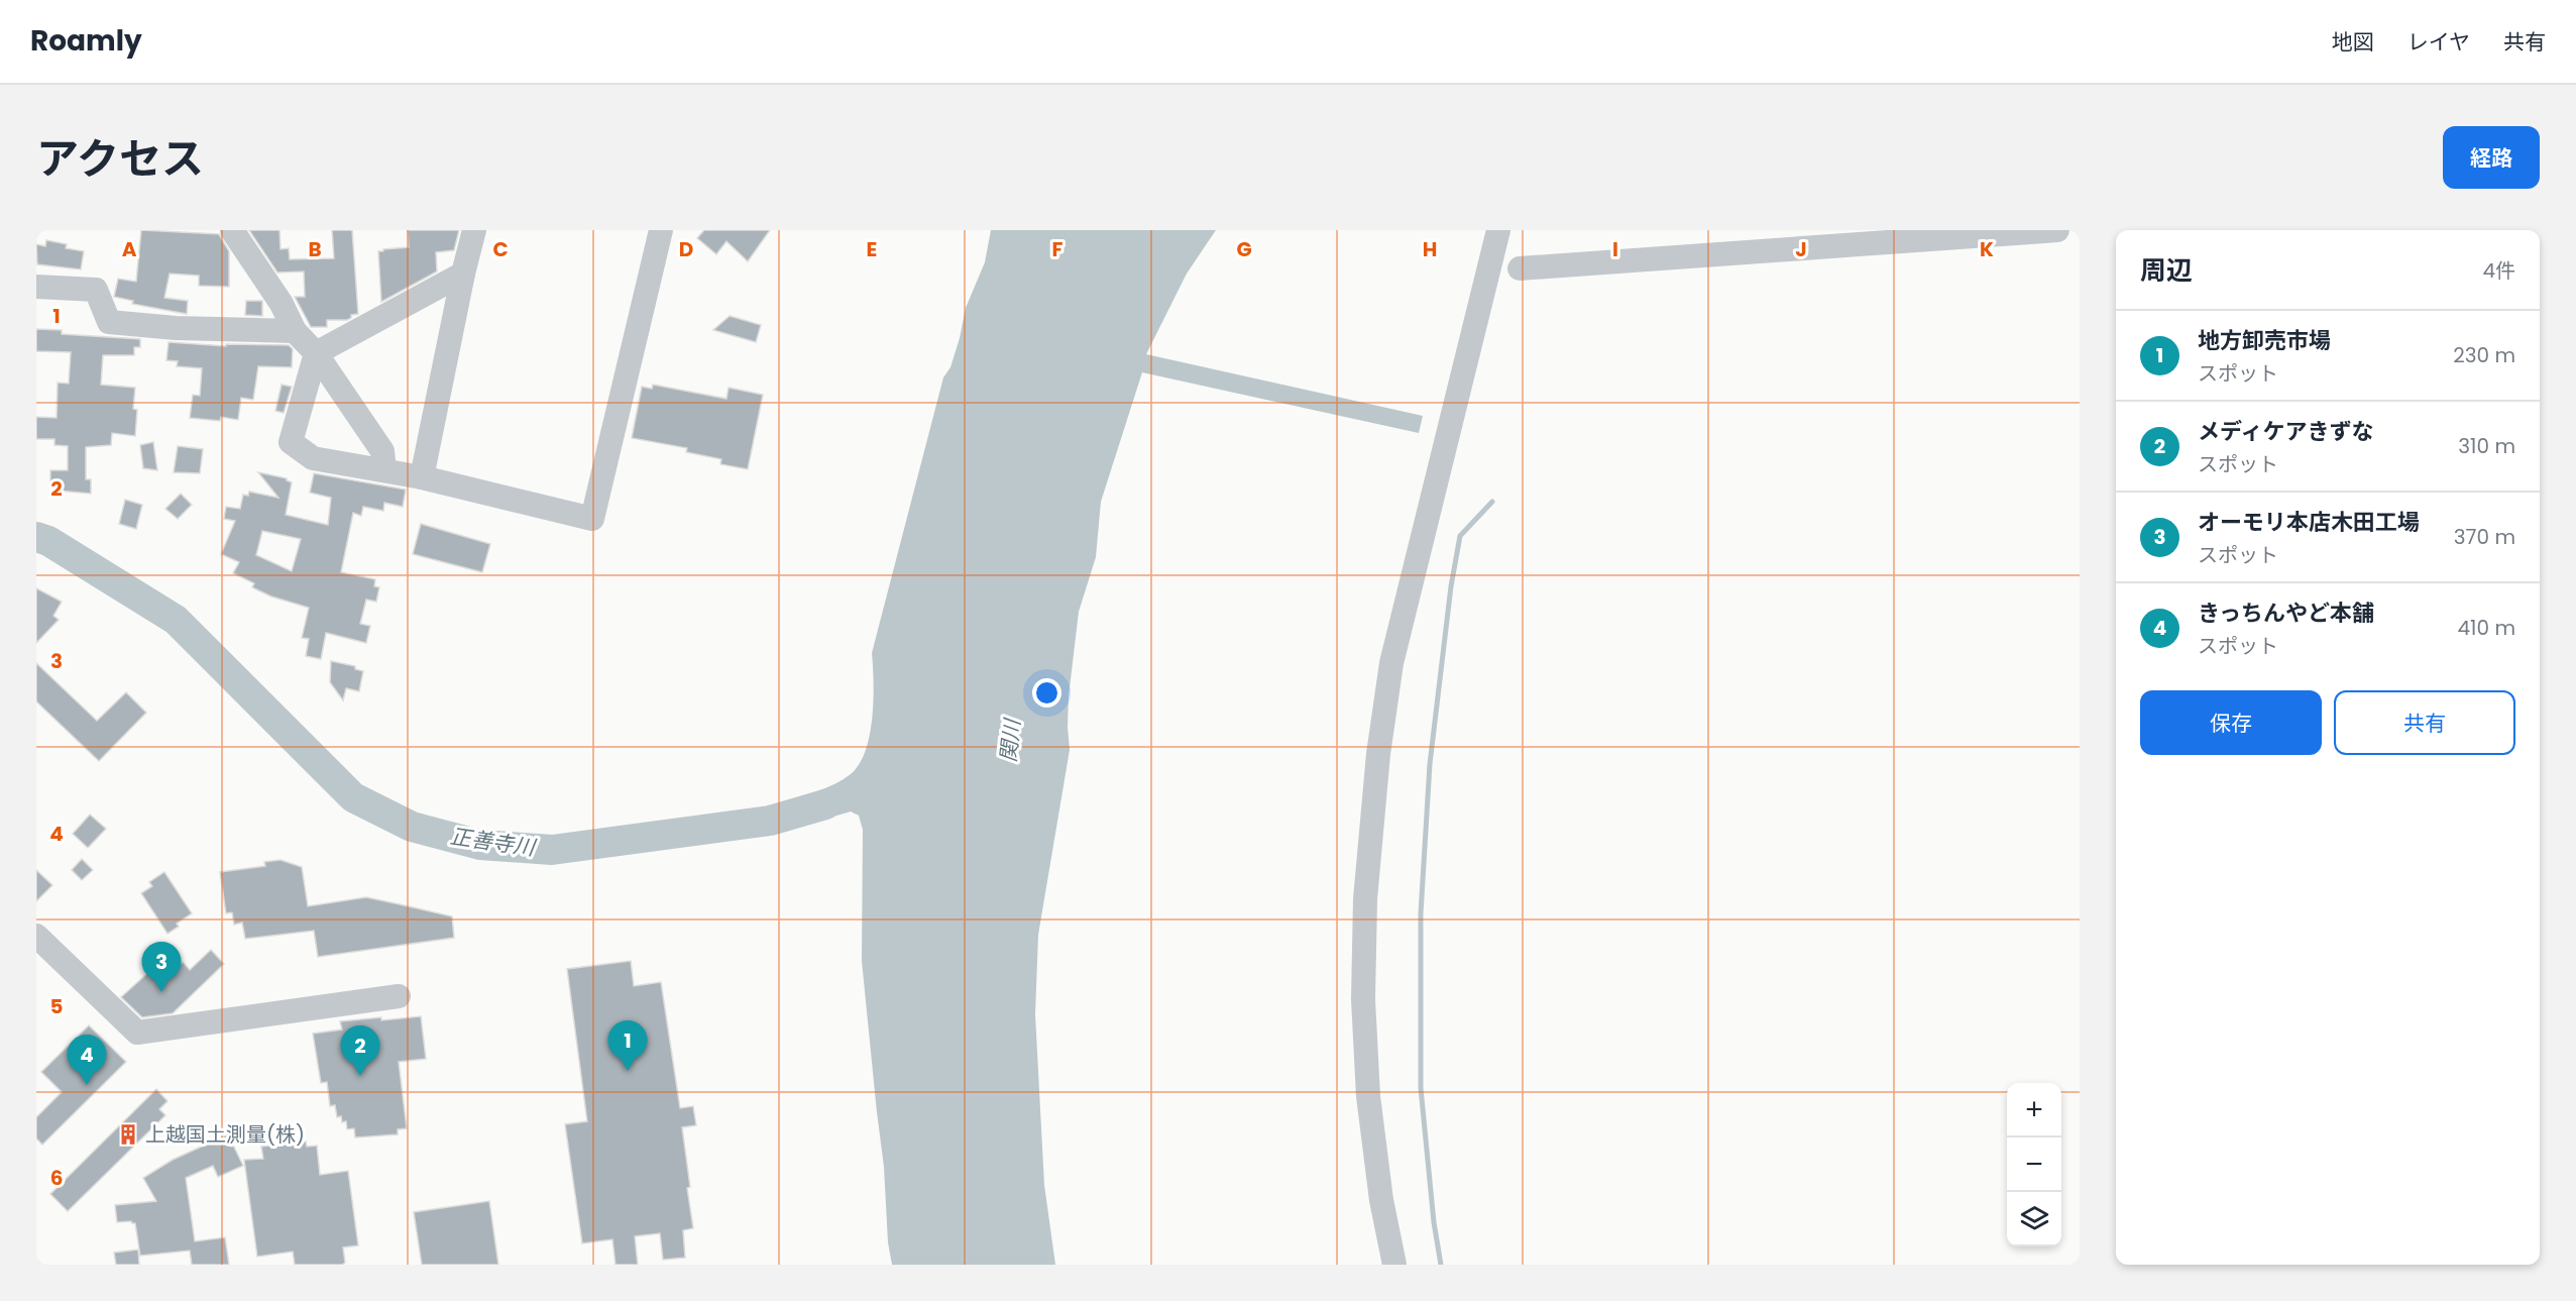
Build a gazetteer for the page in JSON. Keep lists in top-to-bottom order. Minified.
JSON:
{"water":["関川","正善寺川"],"places":{"building":["上越国土測量(株)"]},"page":{"header":"Roamly","nav":["地図","レイヤ","共有"],"title":"アクセス","buttons":["経路",["保存","共有"]],"heading":["周辺","4件"],"list":[{"mark":"1","name":"地方卸売市場","note":"スポット","value":"230 m"},{"mark":"2","name":"メディケアきずな","note":"スポット","value":"310 m"},{"mark":"3","name":"オーモリ本店木田工場","note":"スポット","value":"370 m"},{"mark":"4","name":"きっちんやど本舗","note":"スポット","value":"410 m"}],"pins":["3","1","2","4"],"map_buttons":["+","−"]},"grid":{"columns":["A","B","C","D","E","F","G","H","I","J","K"],"rows":["1","2","3","4","5","6"]}}
